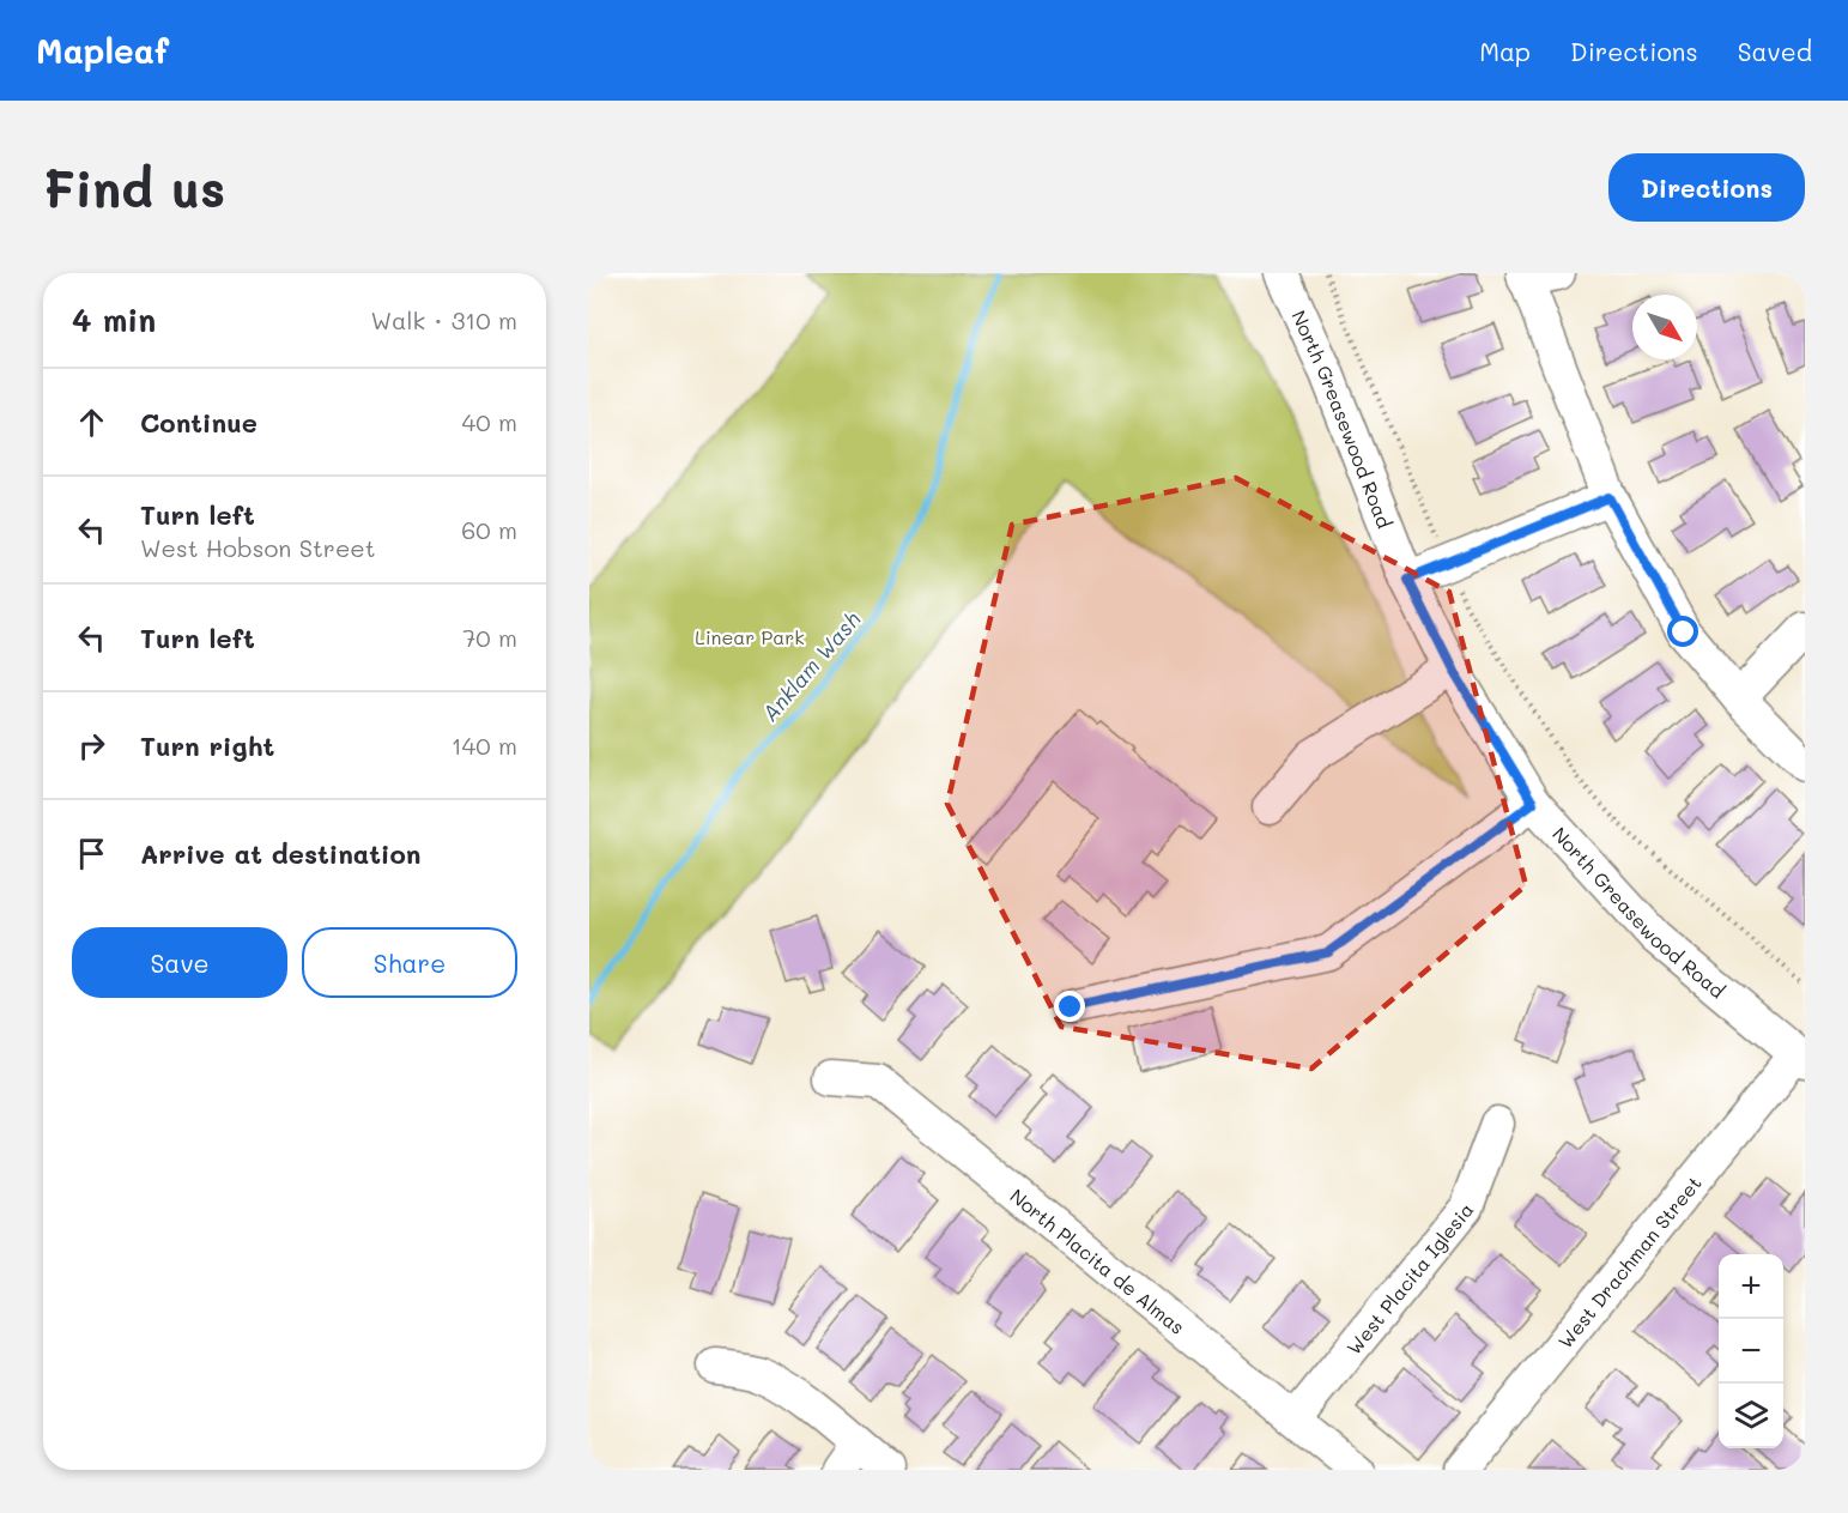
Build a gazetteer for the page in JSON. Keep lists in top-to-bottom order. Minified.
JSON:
{"streets":{"street":["North Greasewood Road","North Placita de Almas","West Drachman Street","West Placita Iglesia"]},"crossings":[["North Greasewood Road","West Drachman Street"],["North Placita de Almas","West Placita Iglesia"]],"water":["Anklam Wash"],"parks":["Linear Park"],"north":"bottom right","page":{"header":"Mapleaf","nav":["Map","Directions","Saved"],"buttons":["Directions",["Save","Share"]],"title":"Find us","heading":["4 min","Walk · 310 m"],"list":[["Continue","40 m"],["Turn left","West Hobson Street","60 m"],["Turn left","70 m"],["Turn right","140 m"],"Arrive at destination"],"map_buttons":["+","−"]}}
